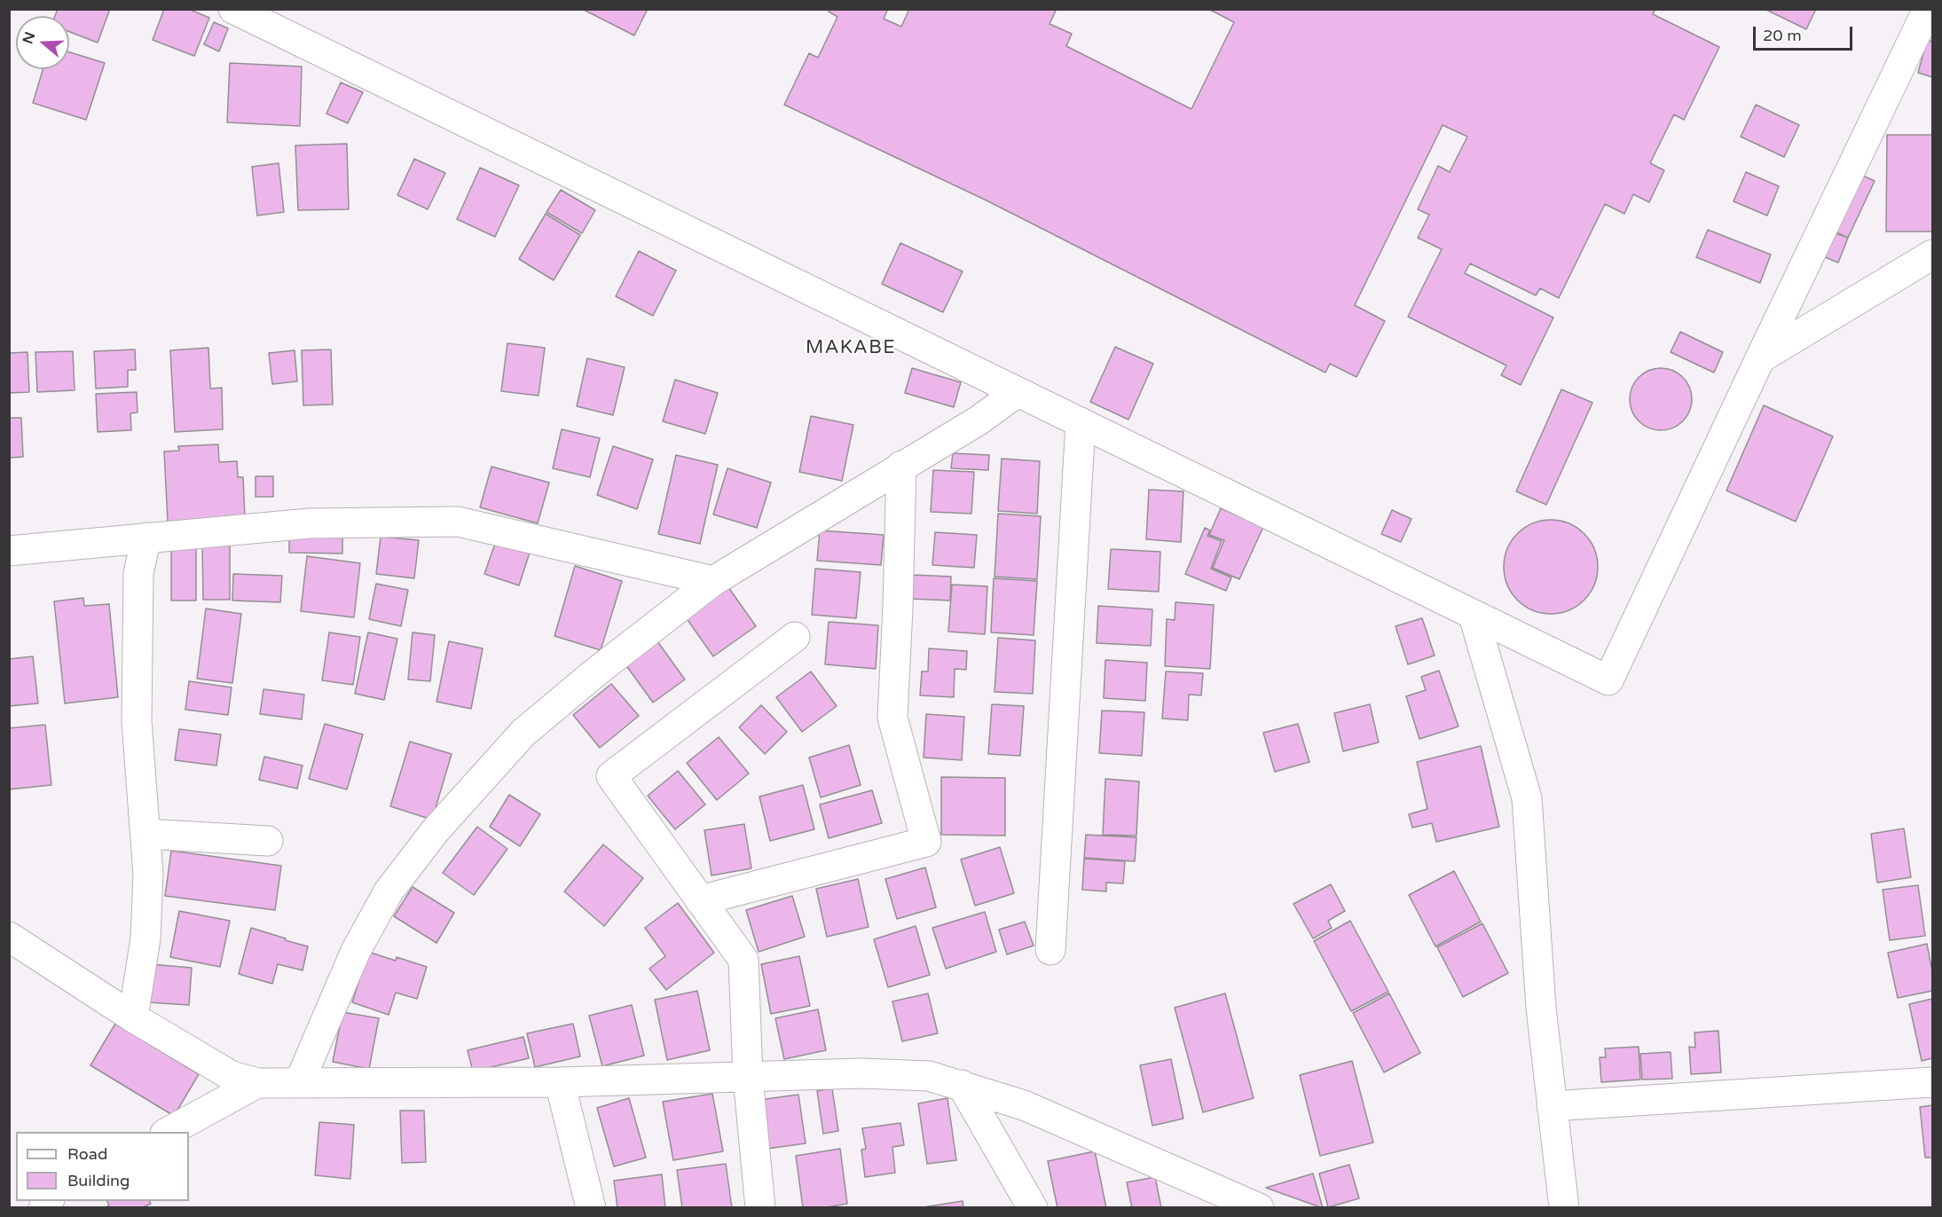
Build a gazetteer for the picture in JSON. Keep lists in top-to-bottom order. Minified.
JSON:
{"districts":["MAKABE"],"legend":["Road","Building"],"scale_bar":"20 m","north":"left"}
